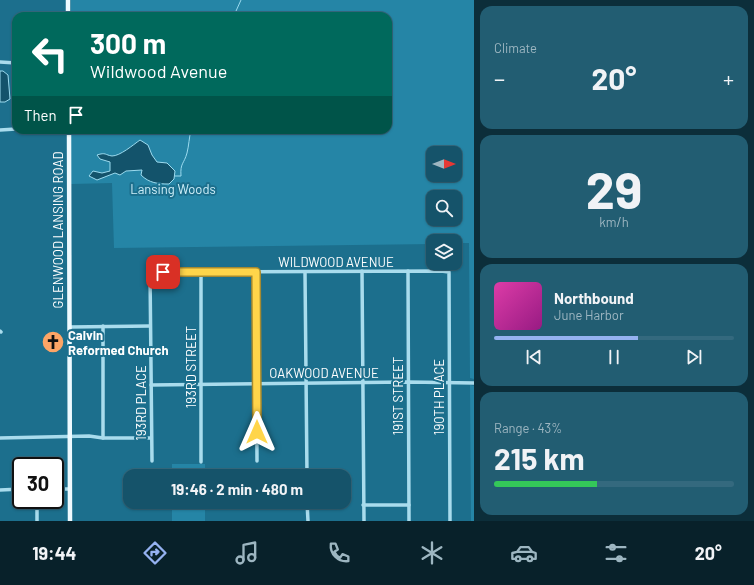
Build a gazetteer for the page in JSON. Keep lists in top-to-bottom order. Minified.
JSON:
{"streets":{"main road":["GLENWOOD LANSING ROAD"],"street":["WILDWOOD AVENUE","193RD STREET","OAKWOOD AVENUE","191ST STREET","190TH PLACE","193RD PLACE"]},"crossings":[["WILDWOOD AVENUE","193RD STREET"],["WILDWOOD AVENUE","191ST STREET"],["WILDWOOD AVENUE","190TH PLACE"],["WILDWOOD AVENUE","193RD PLACE"],["193RD STREET","OAKWOOD AVENUE"],["OAKWOOD AVENUE","191ST STREET"],["OAKWOOD AVENUE","190TH PLACE"],["OAKWOOD AVENUE","193RD PLACE"]],"parks":["Lansing Woods"],"places":{"church":["Calvin Reformed Church"]},"north":"right","page":{"tile":["Climate",["29","km/h"],["Range · 43%","215 km"]],"turn":["300 m","Wildwood Avenue"],"heat":["−","20°","+"],"then":"Then","song":["Northbound","June Harbor"],"limit":"30","trip":"19:46 · 2 min · 480 m","tabs":["19:44","20°"]}}
